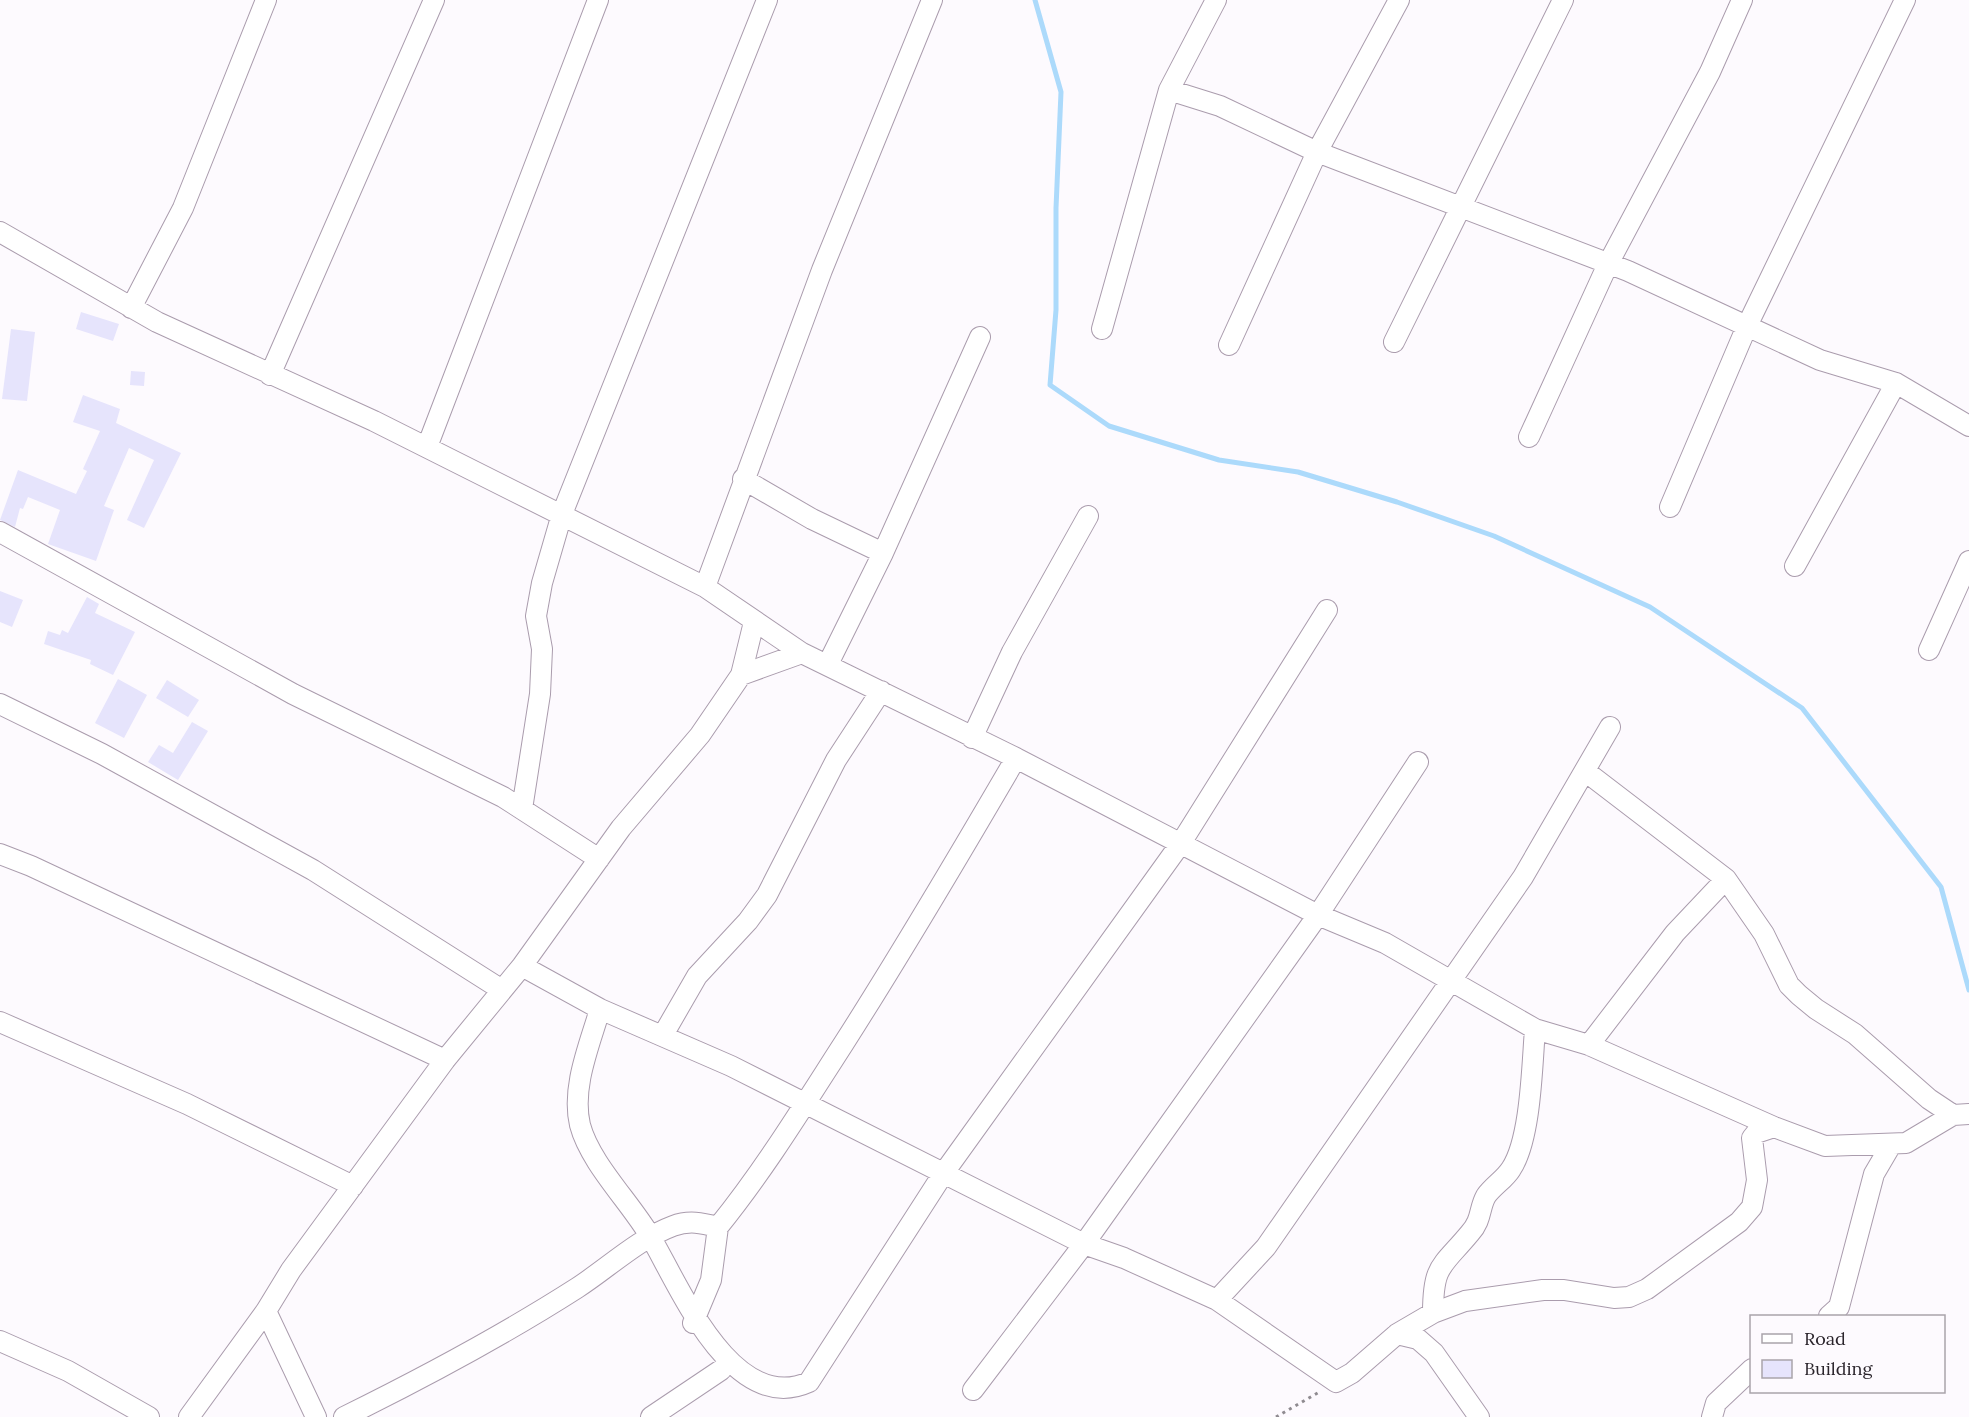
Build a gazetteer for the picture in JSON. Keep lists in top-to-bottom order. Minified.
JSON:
{"legend":["Road","Building"]}
